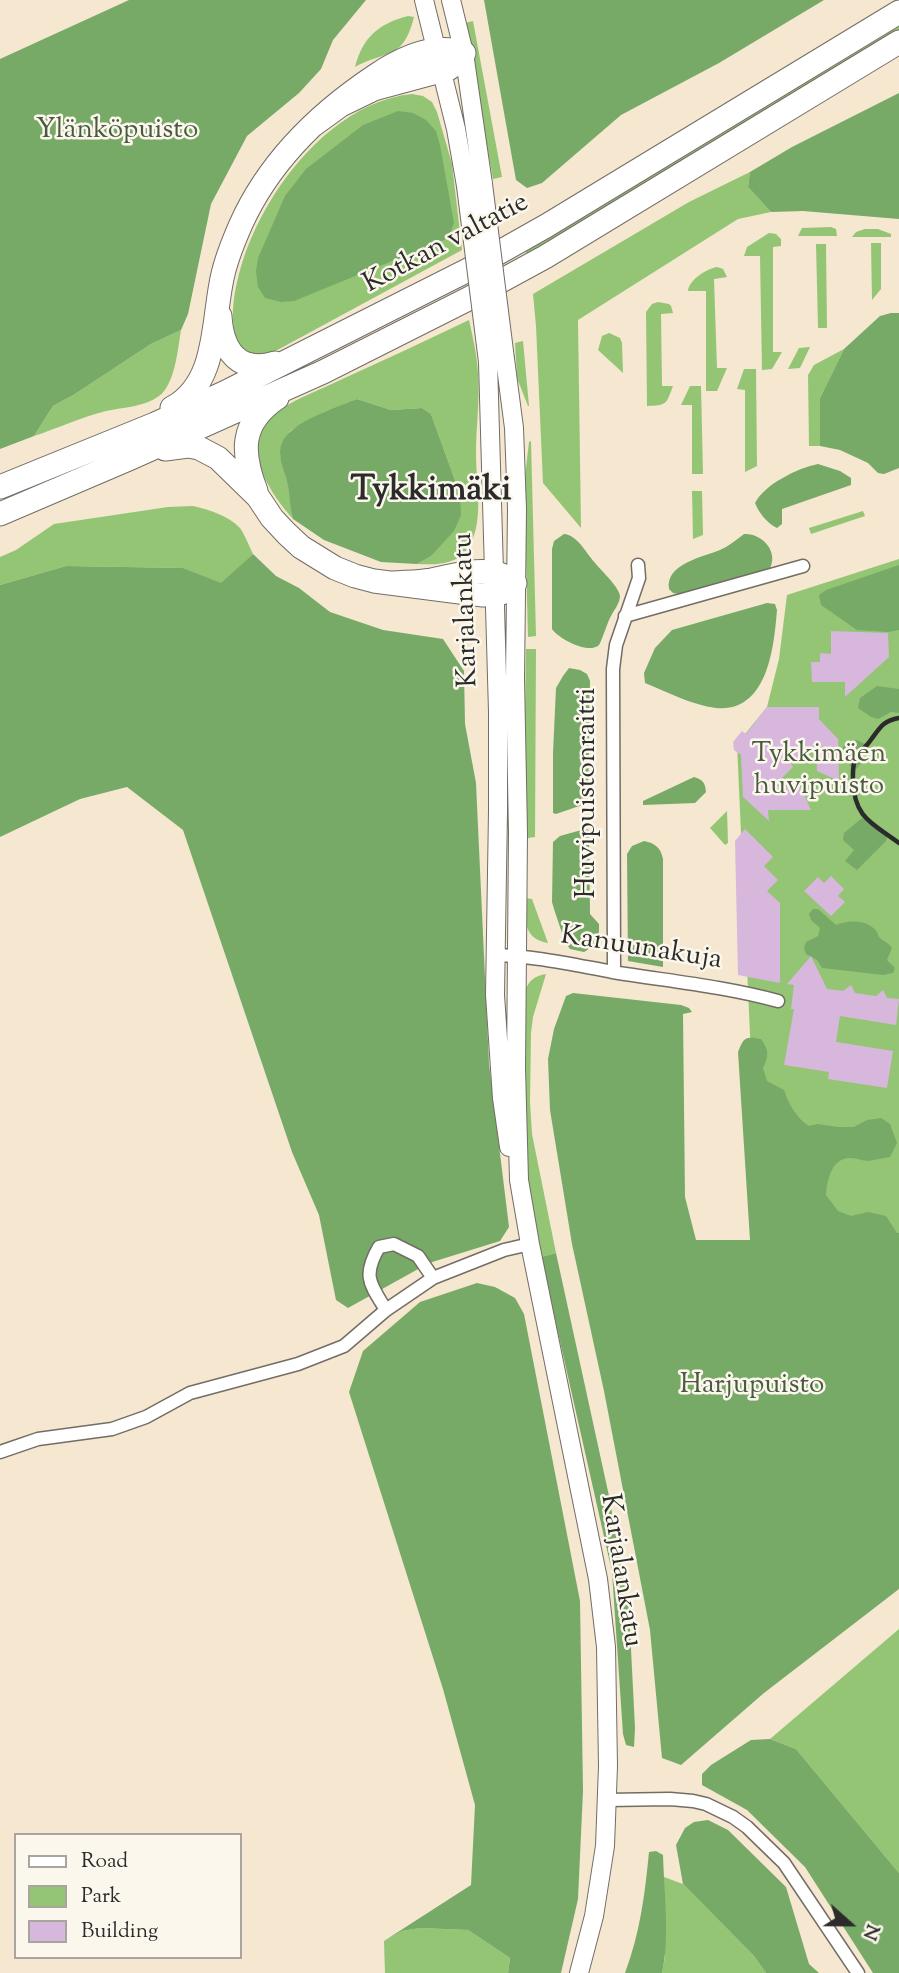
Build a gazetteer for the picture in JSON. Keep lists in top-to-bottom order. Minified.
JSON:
{"streets":{"highway":["Kotkan valtatie"],"main road":["Karjalankatu"],"street":["Huvipuistonraitti","Kanuunakuja"]},"crossings":[["Karjalankatu","Kanuunakuja"],["Huvipuistonraitti","Kanuunakuja"]],"districts":["Tykkimäki"],"parks":["Ylänköpuisto","Tykkimäen huvipuisto","Harjupuisto"],"legend":["Road","Park","Building"],"north":"right"}
